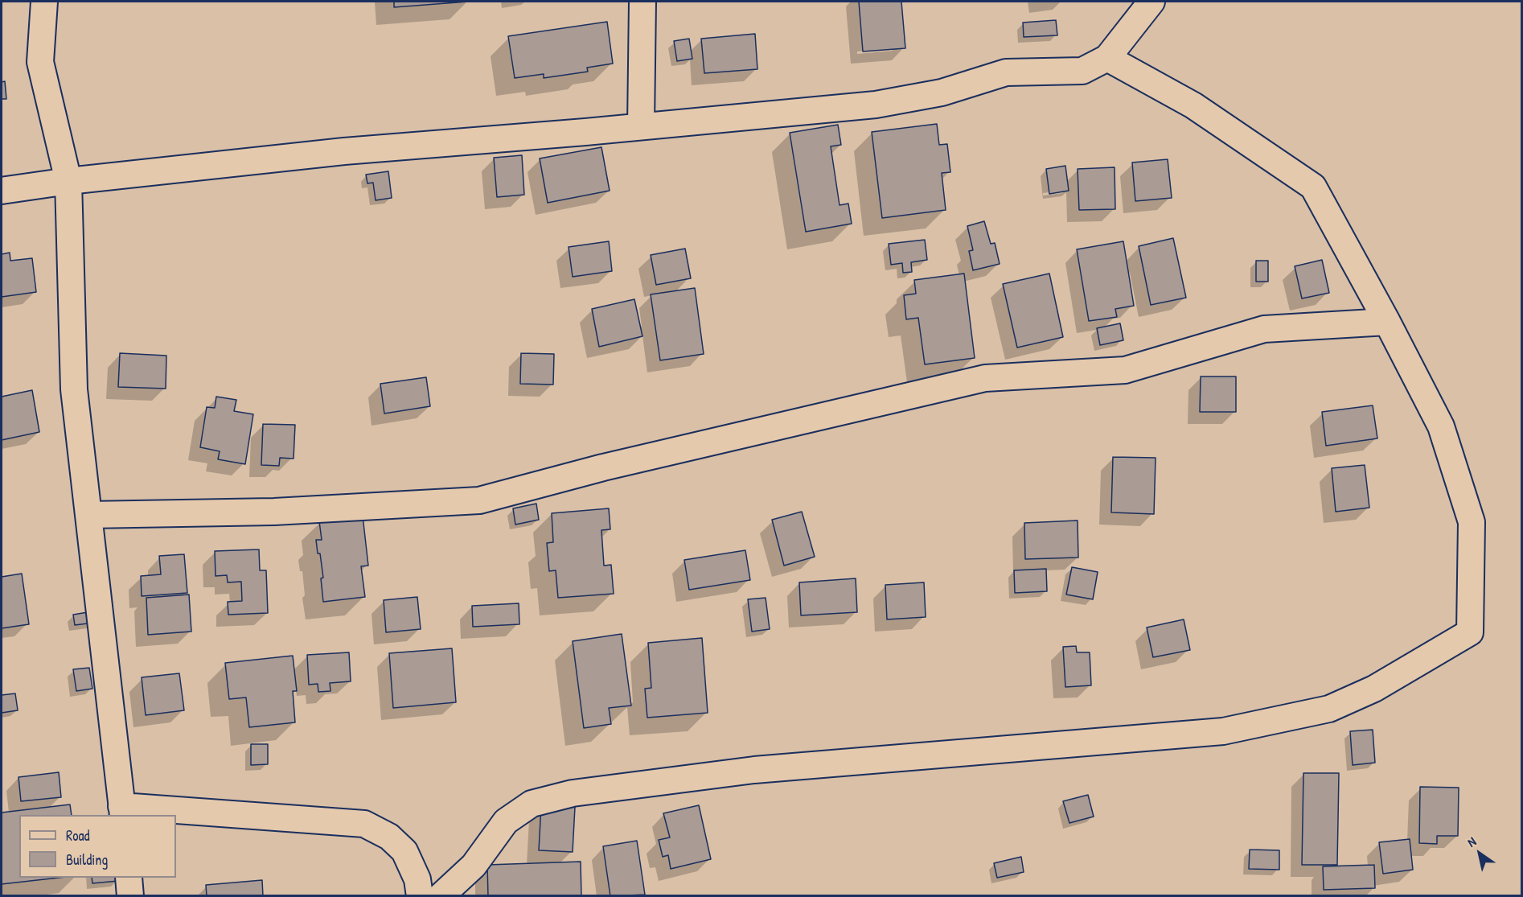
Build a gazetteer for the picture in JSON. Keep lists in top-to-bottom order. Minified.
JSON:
{"legend":["Road","Building"],"north":"top left"}
